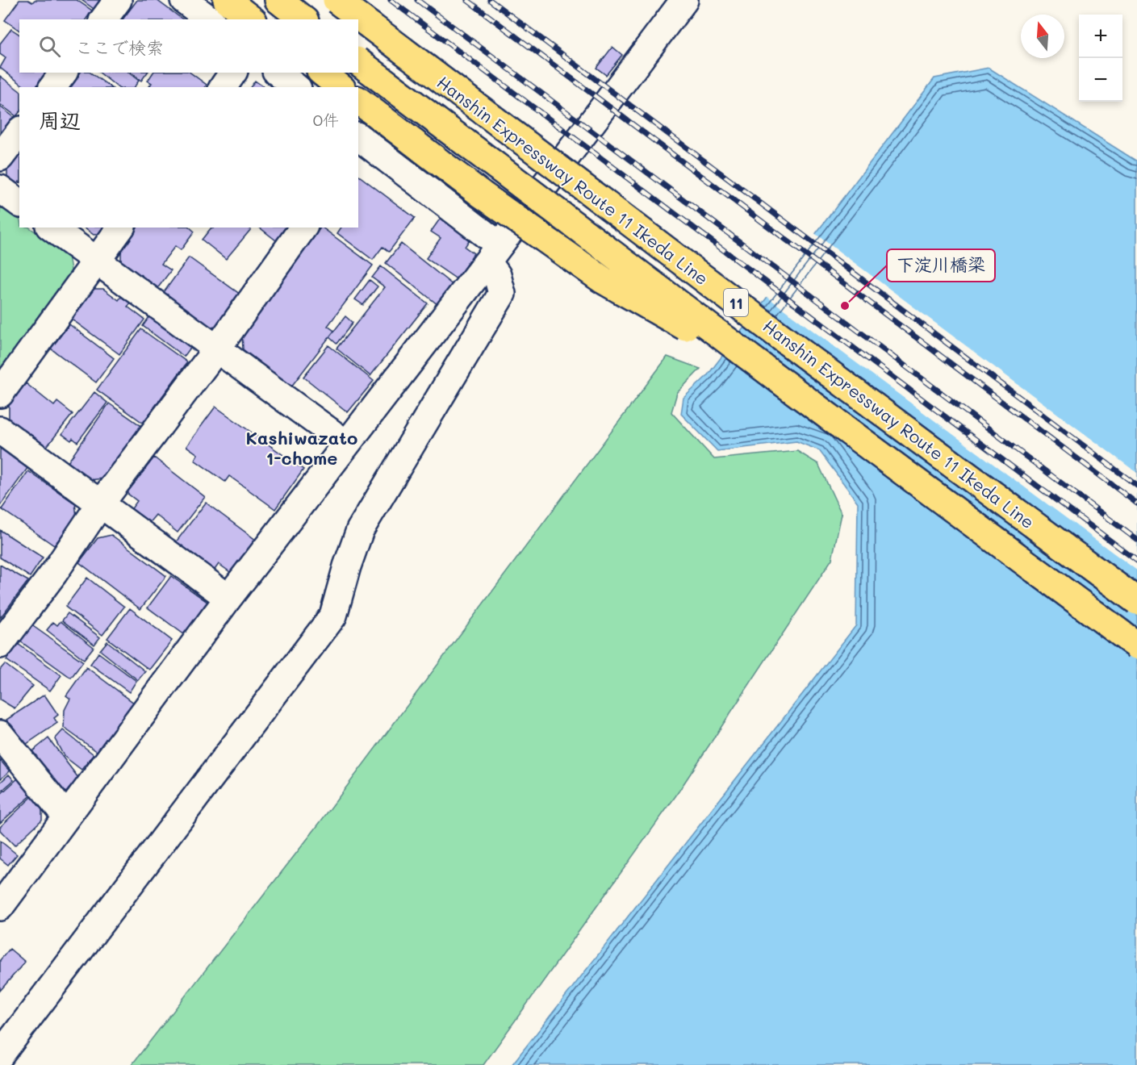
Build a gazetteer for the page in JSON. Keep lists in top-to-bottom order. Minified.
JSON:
{"streets":{"highway":["Hanshin Expressway Route 11 Ikeda Line","11"]},"crossings":[["Hanshin Expressway Route 11 Ikeda Line","11"]],"districts":["Kashiwazato 1-chome"],"places":["下淀川橋梁"],"north":"top","page":{"map_buttons":["+","−"],"search":"ここで検索","heading":["周辺","0件"]}}
